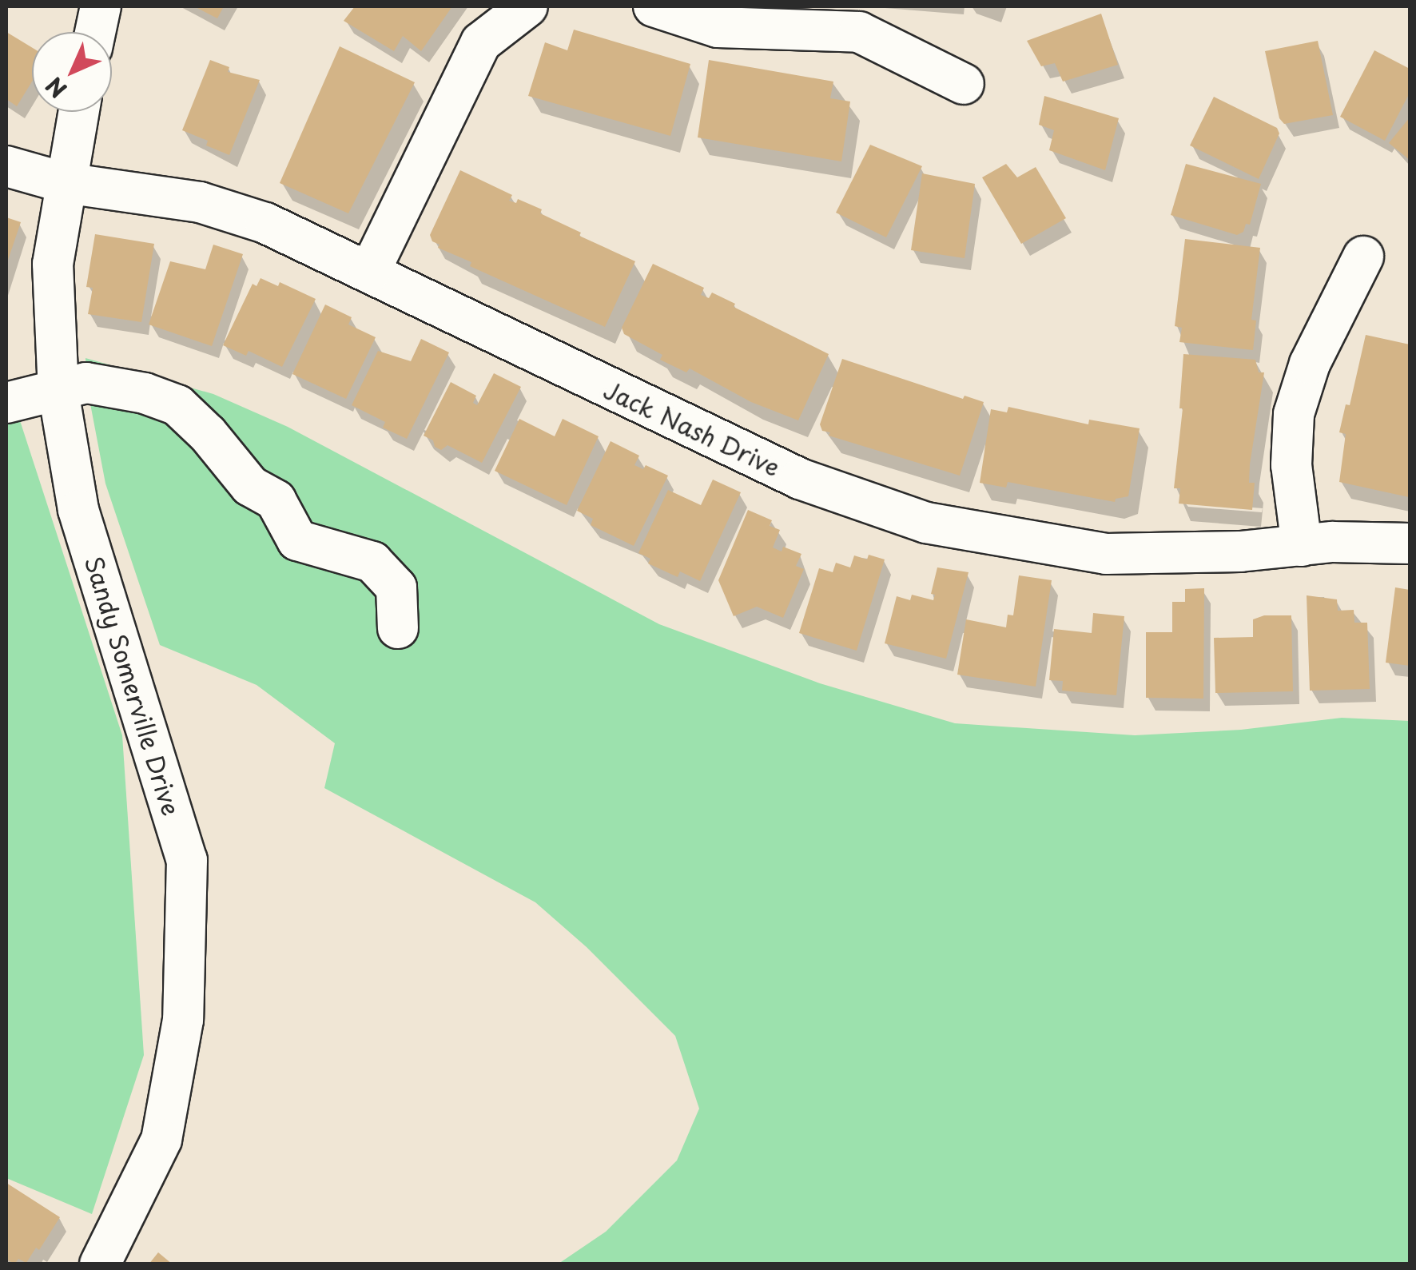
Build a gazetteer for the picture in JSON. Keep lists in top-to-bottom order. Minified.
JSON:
{"streets":{"street":["Jack Nash Drive","Sandy Somerville Drive"]},"crossings":[["Jack Nash Drive","Sandy Somerville Drive"]],"north":"bottom left"}
